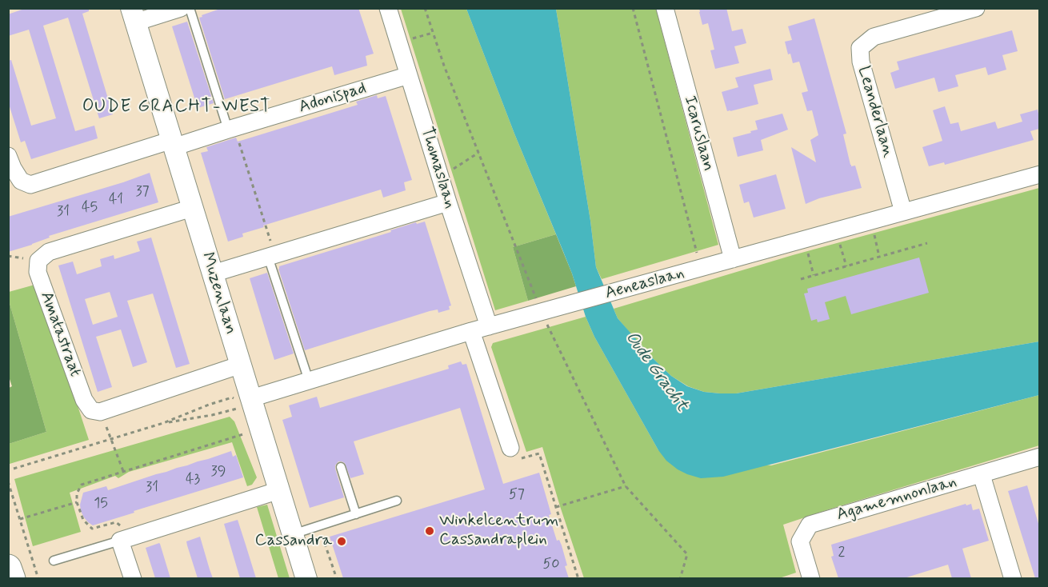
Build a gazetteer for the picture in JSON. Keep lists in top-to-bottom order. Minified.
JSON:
{"streets":{"street":["Adonispad","Leanderlaan","Icaruslaan","Thomaslaan","Aeneaslaan","Muzenlaan","Amatastraat","Agamemnonlaan"]},"crossings":[["Adonispad","Thomaslaan"],["Adonispad","Muzenlaan"],["Leanderlaan","Aeneaslaan"],["Icaruslaan","Aeneaslaan"],["Thomaslaan","Aeneaslaan"],["Aeneaslaan","Muzenlaan"],["Muzenlaan","Amatastraat"]],"districts":["OUDE GRACHT-WEST"],"water":["Oude Gracht"],"places":["Winkelcentrum Cassandraplein","Cassandra"],"house_numbers":["37","41","45","31","39","43","31","57","15","2","50"]}
